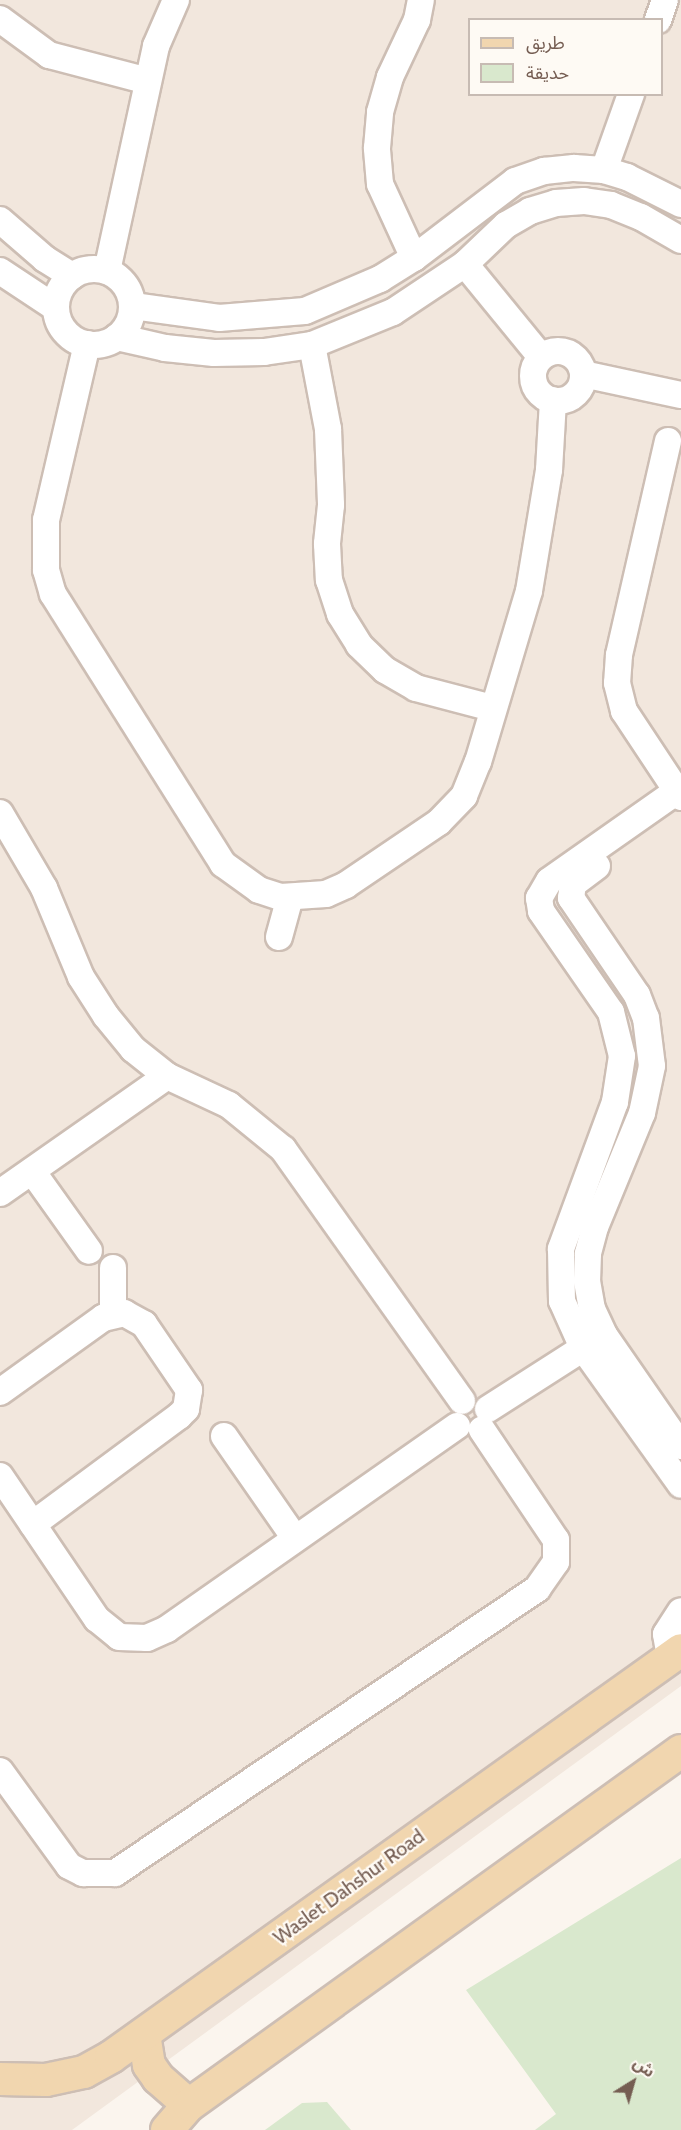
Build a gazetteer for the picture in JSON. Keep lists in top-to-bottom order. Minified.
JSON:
{"streets":{"main road":["Waslet Dahshur Road"]},"legend":["طريق","حديقة"],"north":"top right"}
